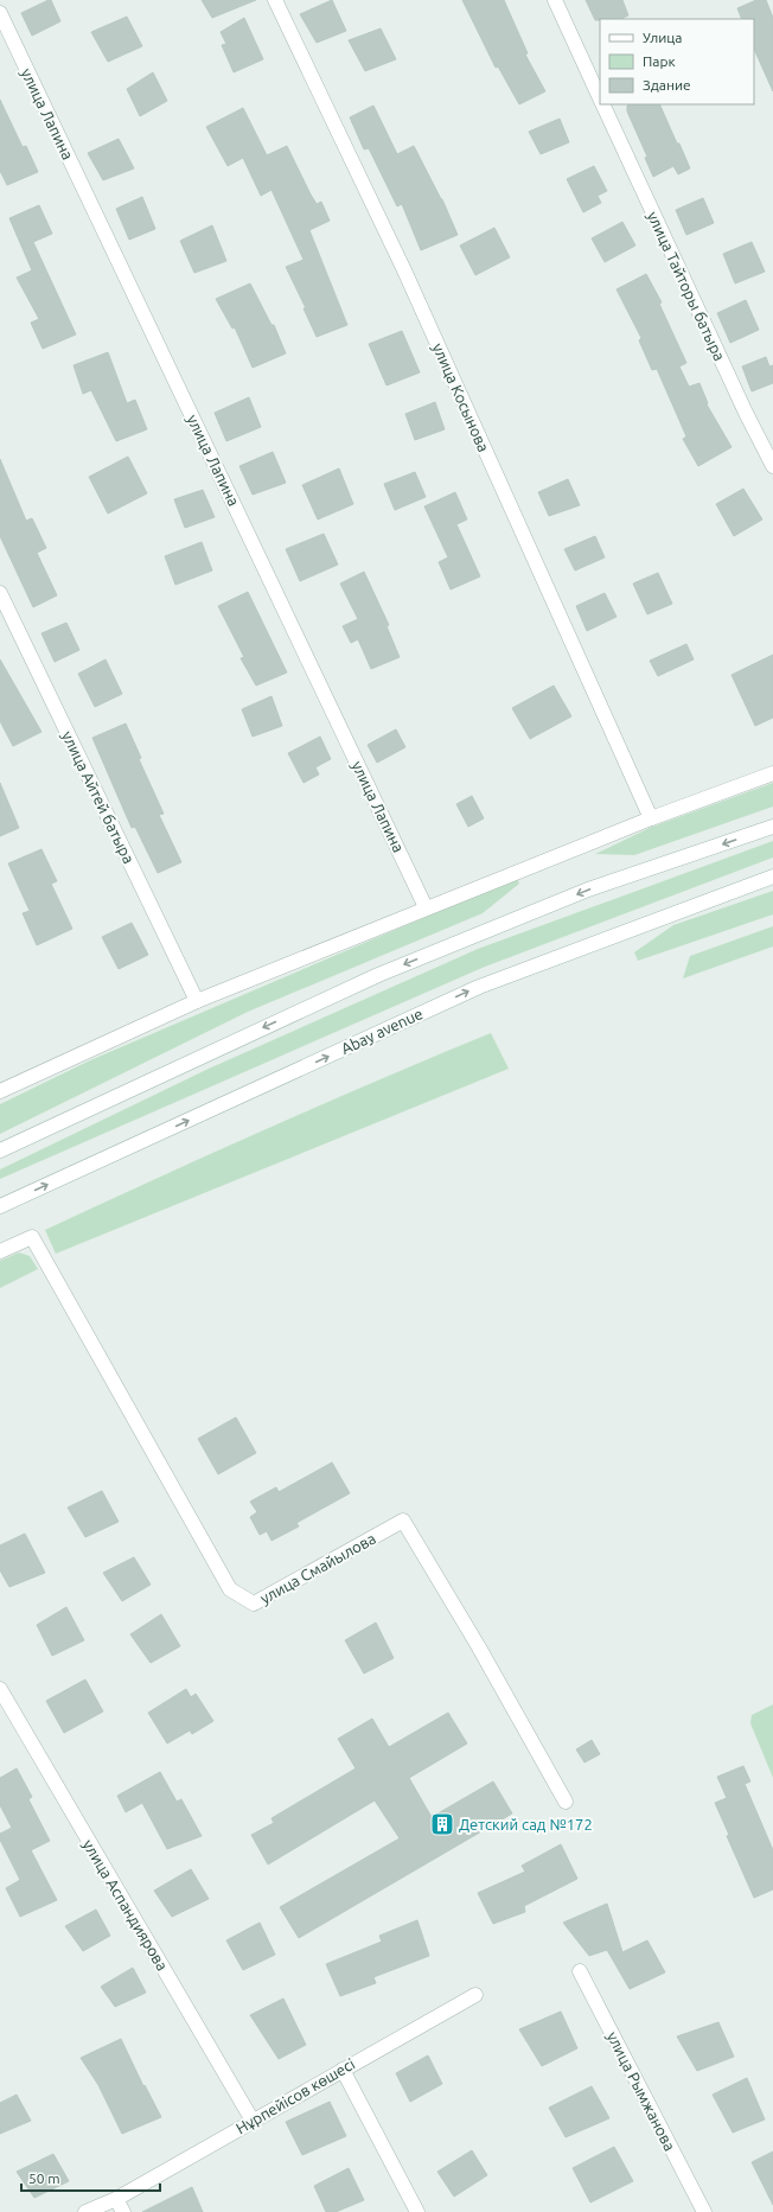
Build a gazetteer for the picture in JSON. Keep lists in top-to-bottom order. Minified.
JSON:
{"streets":{"street":["улица Лапина","улица Тайторы батыра","улица Косынова","улица Айтей батыра","Abay avenue","улица Смайылова","улица Аспандиярова","улица Рымжанова","Нұрпейісов көшесі"]},"crossings":[["улица Аспандиярова","Нұрпейісов көшесі"]],"places":{"building":["Детский сад №172"]},"legend":["Улица","Парк","Здание"],"scale_bar":"50 m"}
